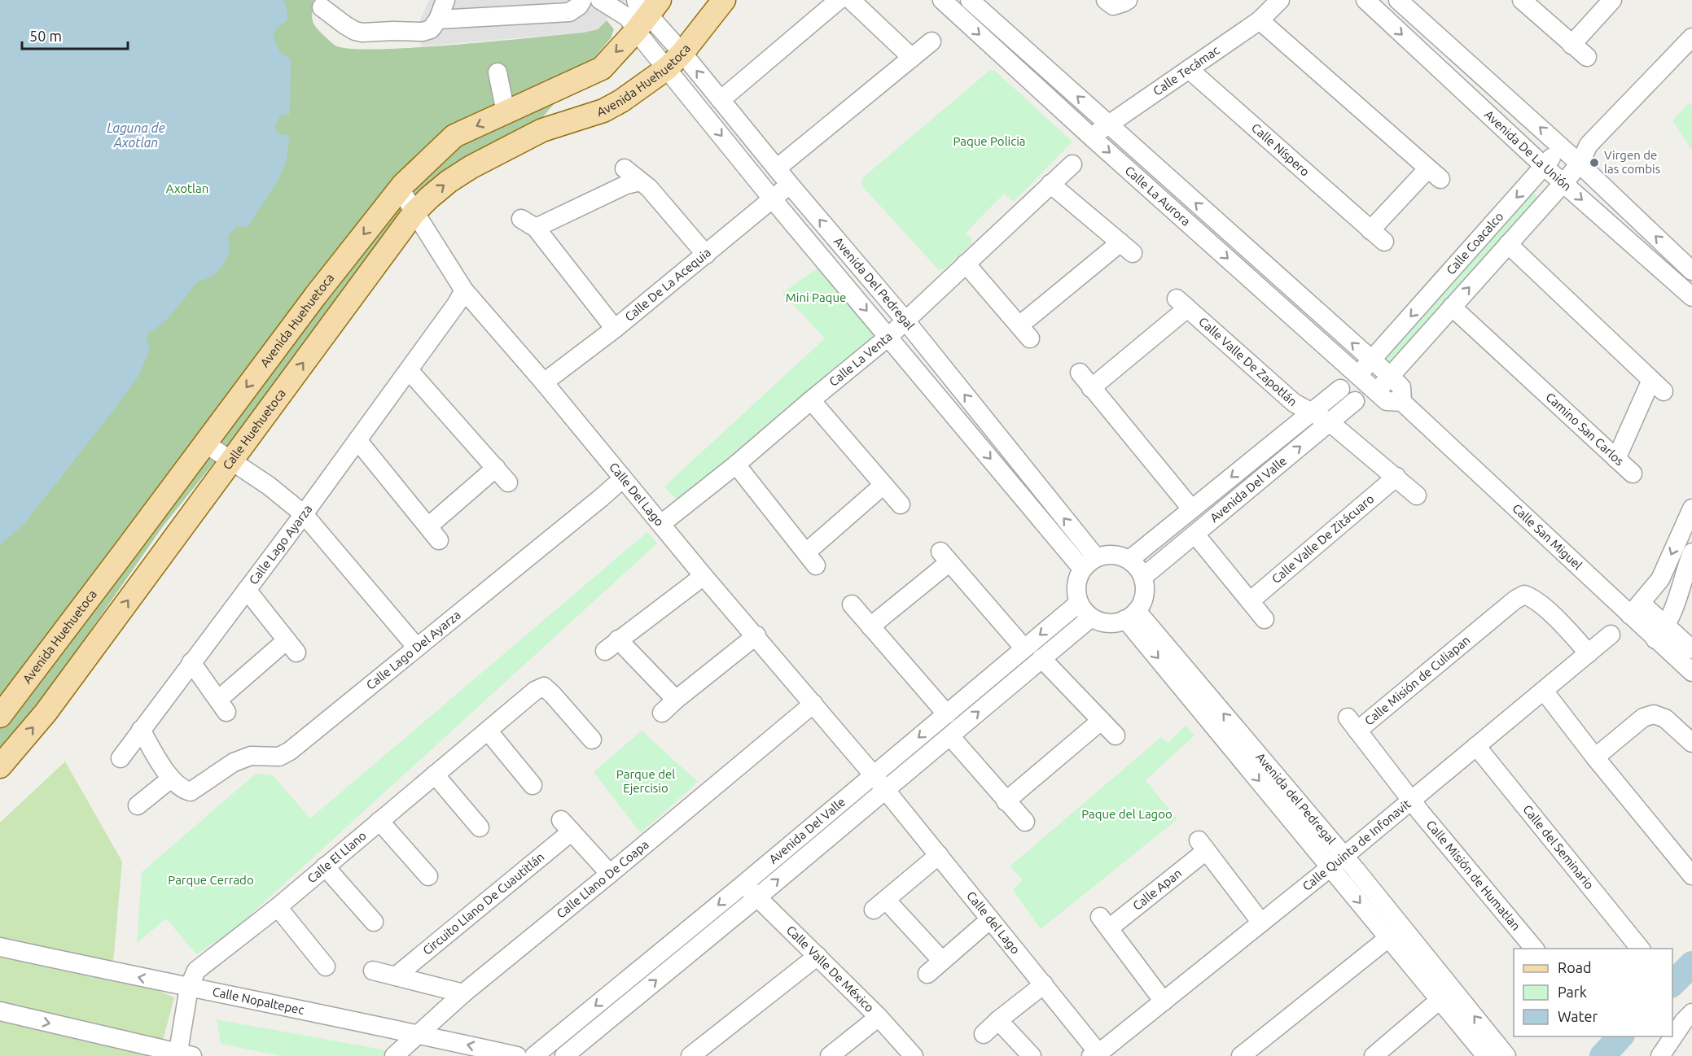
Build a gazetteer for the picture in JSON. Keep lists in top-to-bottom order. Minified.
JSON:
{"streets":{"main road":["Avenida Huehuetoca","Calle Huehuetoca"],"street":["Calle Tecámac","Calle Níspero","Avenida De La Unión","Calle La Aurora","Calle Coacalco","Avenida Del Pedregal","Calle De La Acequia","Calle La Venta","Calle Valle De Zapotlán","Camino San Carlos","Avenida Del Valle","Calle Del Lago","Calle San Miguel","Calle Valle De Zitácuaro","Calle Lago Ayarza","Calle Lago Del Ayarza","Calle Misión de Culiapan","Avenida del Pedregal","Calle Quinta de Infonavit","Calle del Seminario","Calle El Llano","Calle Misión de Humatlan","Calle Llano De Coapa","Calle Apan","Circuito Llano De Cuautitlán","Calle del Lago","Calle Valle De México","Calle Nopaltepec"]},"crossings":[["Calle Tecámac","Calle Níspero"],["Calle Tecámac","Calle La Aurora"],["Avenida Huehuetoca","Avenida Del Pedregal"],["Avenida Huehuetoca","Calle Huehuetoca"],["Avenida Huehuetoca","Calle Del Lago"],["Avenida De La Unión","Calle Coacalco"],["Calle La Aurora","Calle Coacalco"],["Calle La Aurora","Calle San Miguel"],["Calle Coacalco","Camino San Carlos"],["Calle Coacalco","Calle San Miguel"],["Avenida Del Pedregal","Calle De La Acequia"],["Avenida Del Pedregal","Calle La Venta"],["Avenida Del Pedregal","Avenida Del Valle"],["Avenida Del Pedregal","Avenida del Pedregal"],["Calle De La Acequia","Calle Del Lago"],["Calle La Venta","Calle Del Lago"],["Calle Valle De Zapotlán","Avenida Del Valle"],["Calle Huehuetoca","Calle Del Lago"],["Avenida Del Valle","Calle Del Lago"],["Avenida Del Valle","Avenida del Pedregal"],["Avenida Del Valle","Calle del Lago"],["Avenida Del Valle","Calle Valle De México"],["Calle Del Lago","Calle Lago Ayarza"],["Calle Del Lago","Calle Lago Del Ayarza"],["Calle Del Lago","Calle Llano De Coapa"],["Calle Del Lago","Calle del Lago"],["Calle Misión de Culiapan","Calle Quinta de Infonavit"],["Calle Misión de Culiapan","Calle Misión de Humatlan"],["Avenida del Pedregal","Calle Quinta de Infonavit"],["Calle Quinta de Infonavit","Calle del Seminario"],["Calle Quinta de Infonavit","Calle Misión de Humatlan"],["Calle Quinta de Infonavit","Calle Apan"],["Calle Quinta de Infonavit","Calle del Lago"],["Calle El Llano","Calle Nopaltepec"],["Calle Llano De Coapa","Circuito Llano De Cuautitlán"],["Calle Llano De Coapa","Calle Nopaltepec"]],"one_way":["Avenida Huehuetoca","Calle Huehuetoca"],"water":["Laguna de Axotlan"],"parks":["Paque Policia","Axotlan","Mini Paque","Parque del Ejercisio","Paque del Lagoo","Parque Cerrado"],"places":["Virgen de las combis"],"legend":["Road","Park","Water"],"scale_bar":"50 m"}
